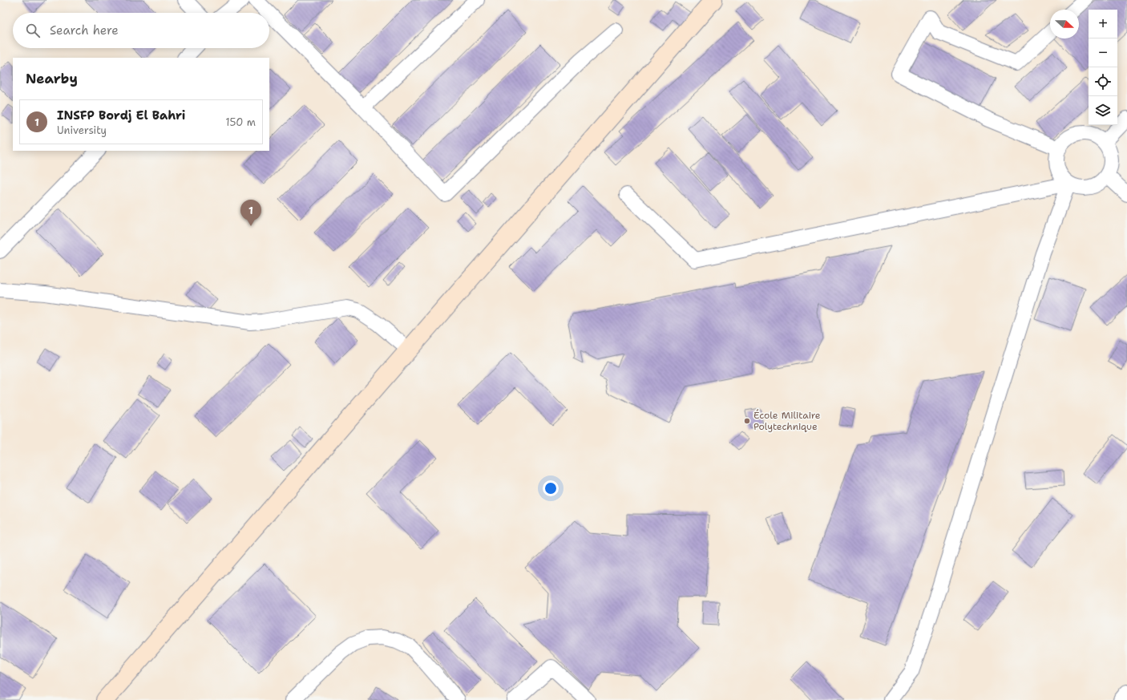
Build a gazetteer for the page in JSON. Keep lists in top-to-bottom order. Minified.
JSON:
{"places":["École Militaire Polytechnique"],"north":"right","page":{"map_buttons":["+","−"],"search":"Search here","heading":"Nearby","list":[{"mark":"1","name":"INSFP Bordj El Bahri","note":"University","value":"150 m"}],"pins":"1"}}
